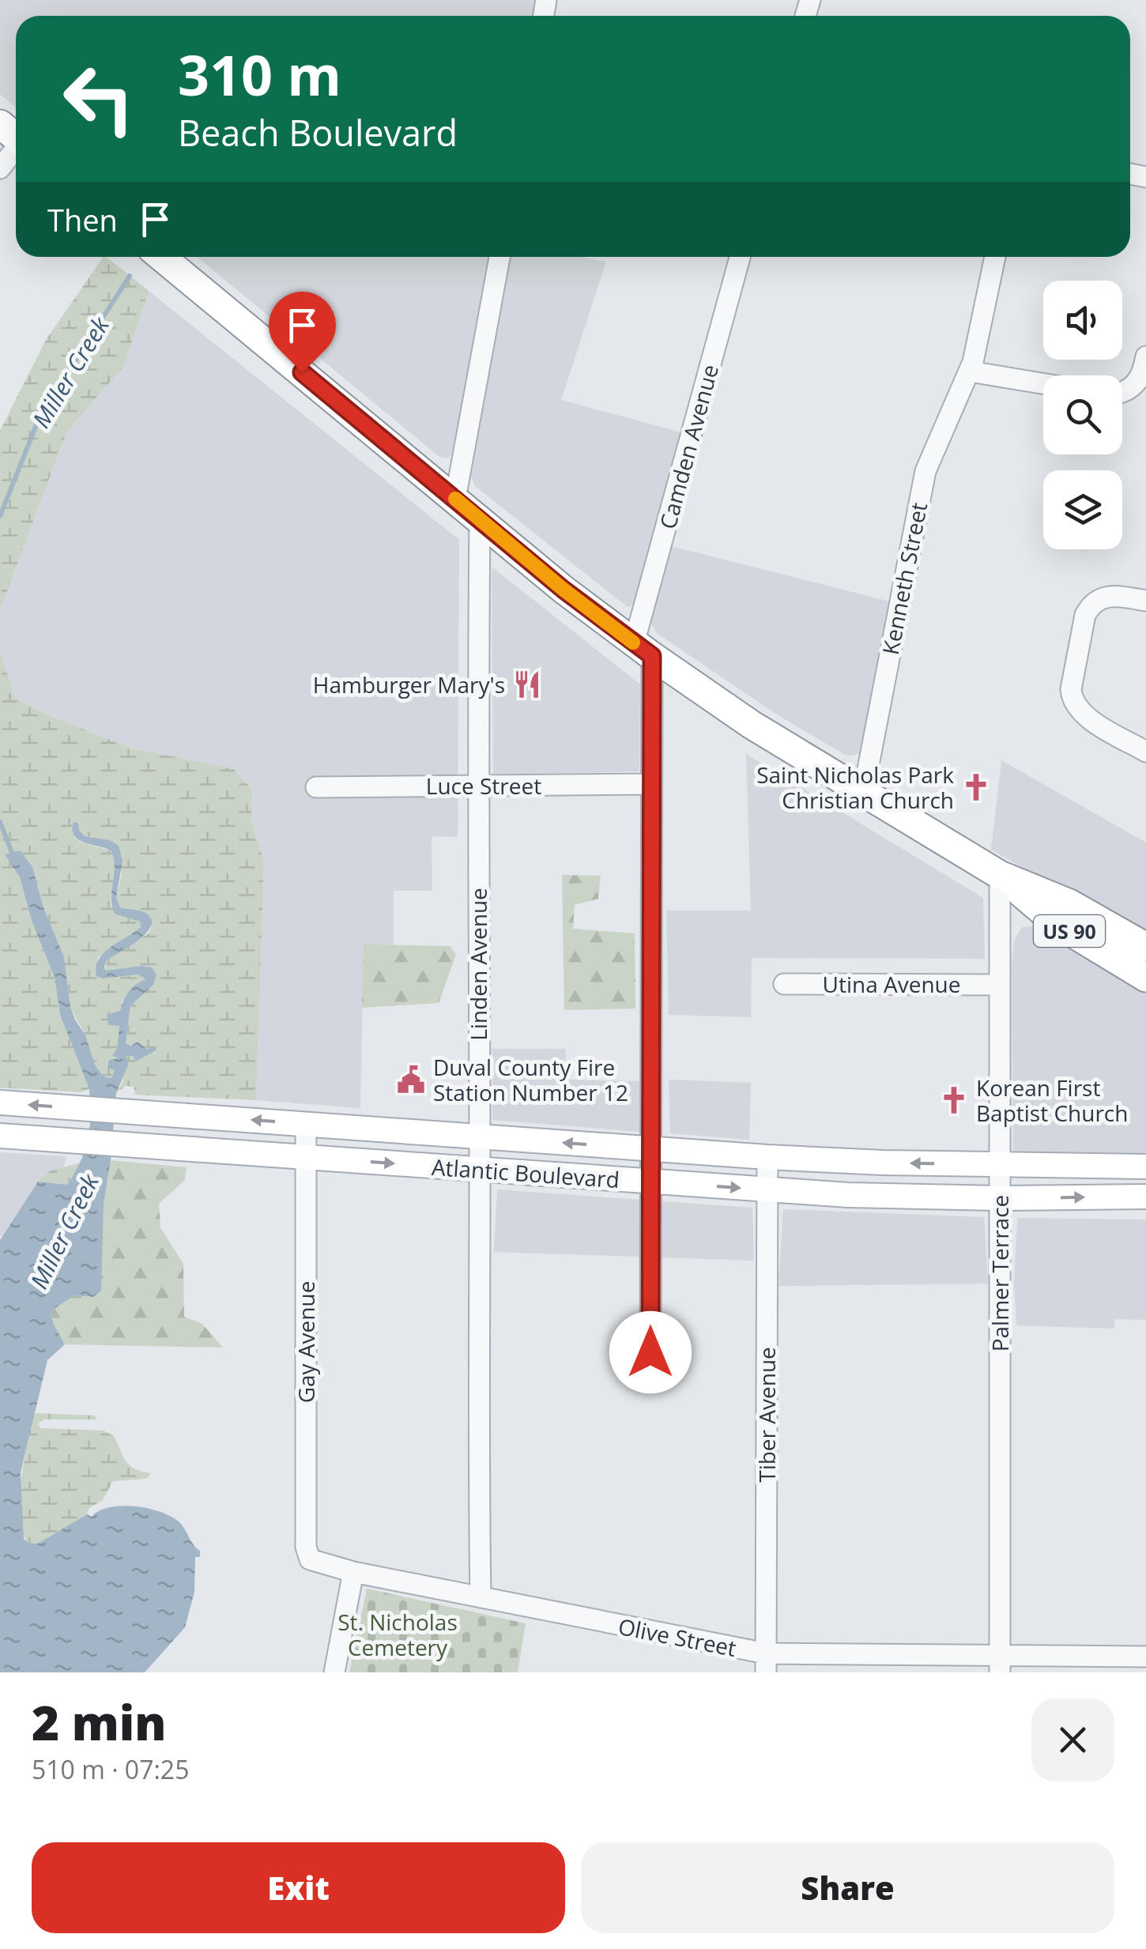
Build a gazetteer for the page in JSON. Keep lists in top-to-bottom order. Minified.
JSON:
{"streets":{"highway":["US 90"],"main road":["Atlantic Boulevard"],"street":["Camden Avenue","Kenneth Street","Luce Street","Linden Avenue","Utina Avenue","Palmer Terrace","Gay Avenue","Tiber Avenue","Olive Street"]},"crossings":[["Camden Avenue","Luce Street"],["Camden Avenue","US 90"],["Camden Avenue","Atlantic Boulevard"],["Kenneth Street","US 90"],["Luce Street","Linden Avenue"],["US 90","Linden Avenue"],["US 90","Palmer Terrace"],["Linden Avenue","Atlantic Boulevard"],["Linden Avenue","Olive Street"],["Utina Avenue","Palmer Terrace"],["Atlantic Boulevard","Palmer Terrace"],["Atlantic Boulevard","Gay Avenue"],["Atlantic Boulevard","Tiber Avenue"],["Palmer Terrace","Olive Street"],["Gay Avenue","Olive Street"],["Tiber Avenue","Olive Street"]],"water":["Miller Creek"],"parks":["St. Nicholas Cemetery"],"places":{"restaurant":["Hamburger Mary's"],"church":["Saint Nicholas Park Christian Church","Korean First Baptist Church"],"public building":["Duval County Fire Station Number 12"]},"page":{"turn":["310 m","Beach Boulevard"],"then":"Then","heading":["2 min","510 m · 07:25"],"buttons":["Exit","Share"]}}
